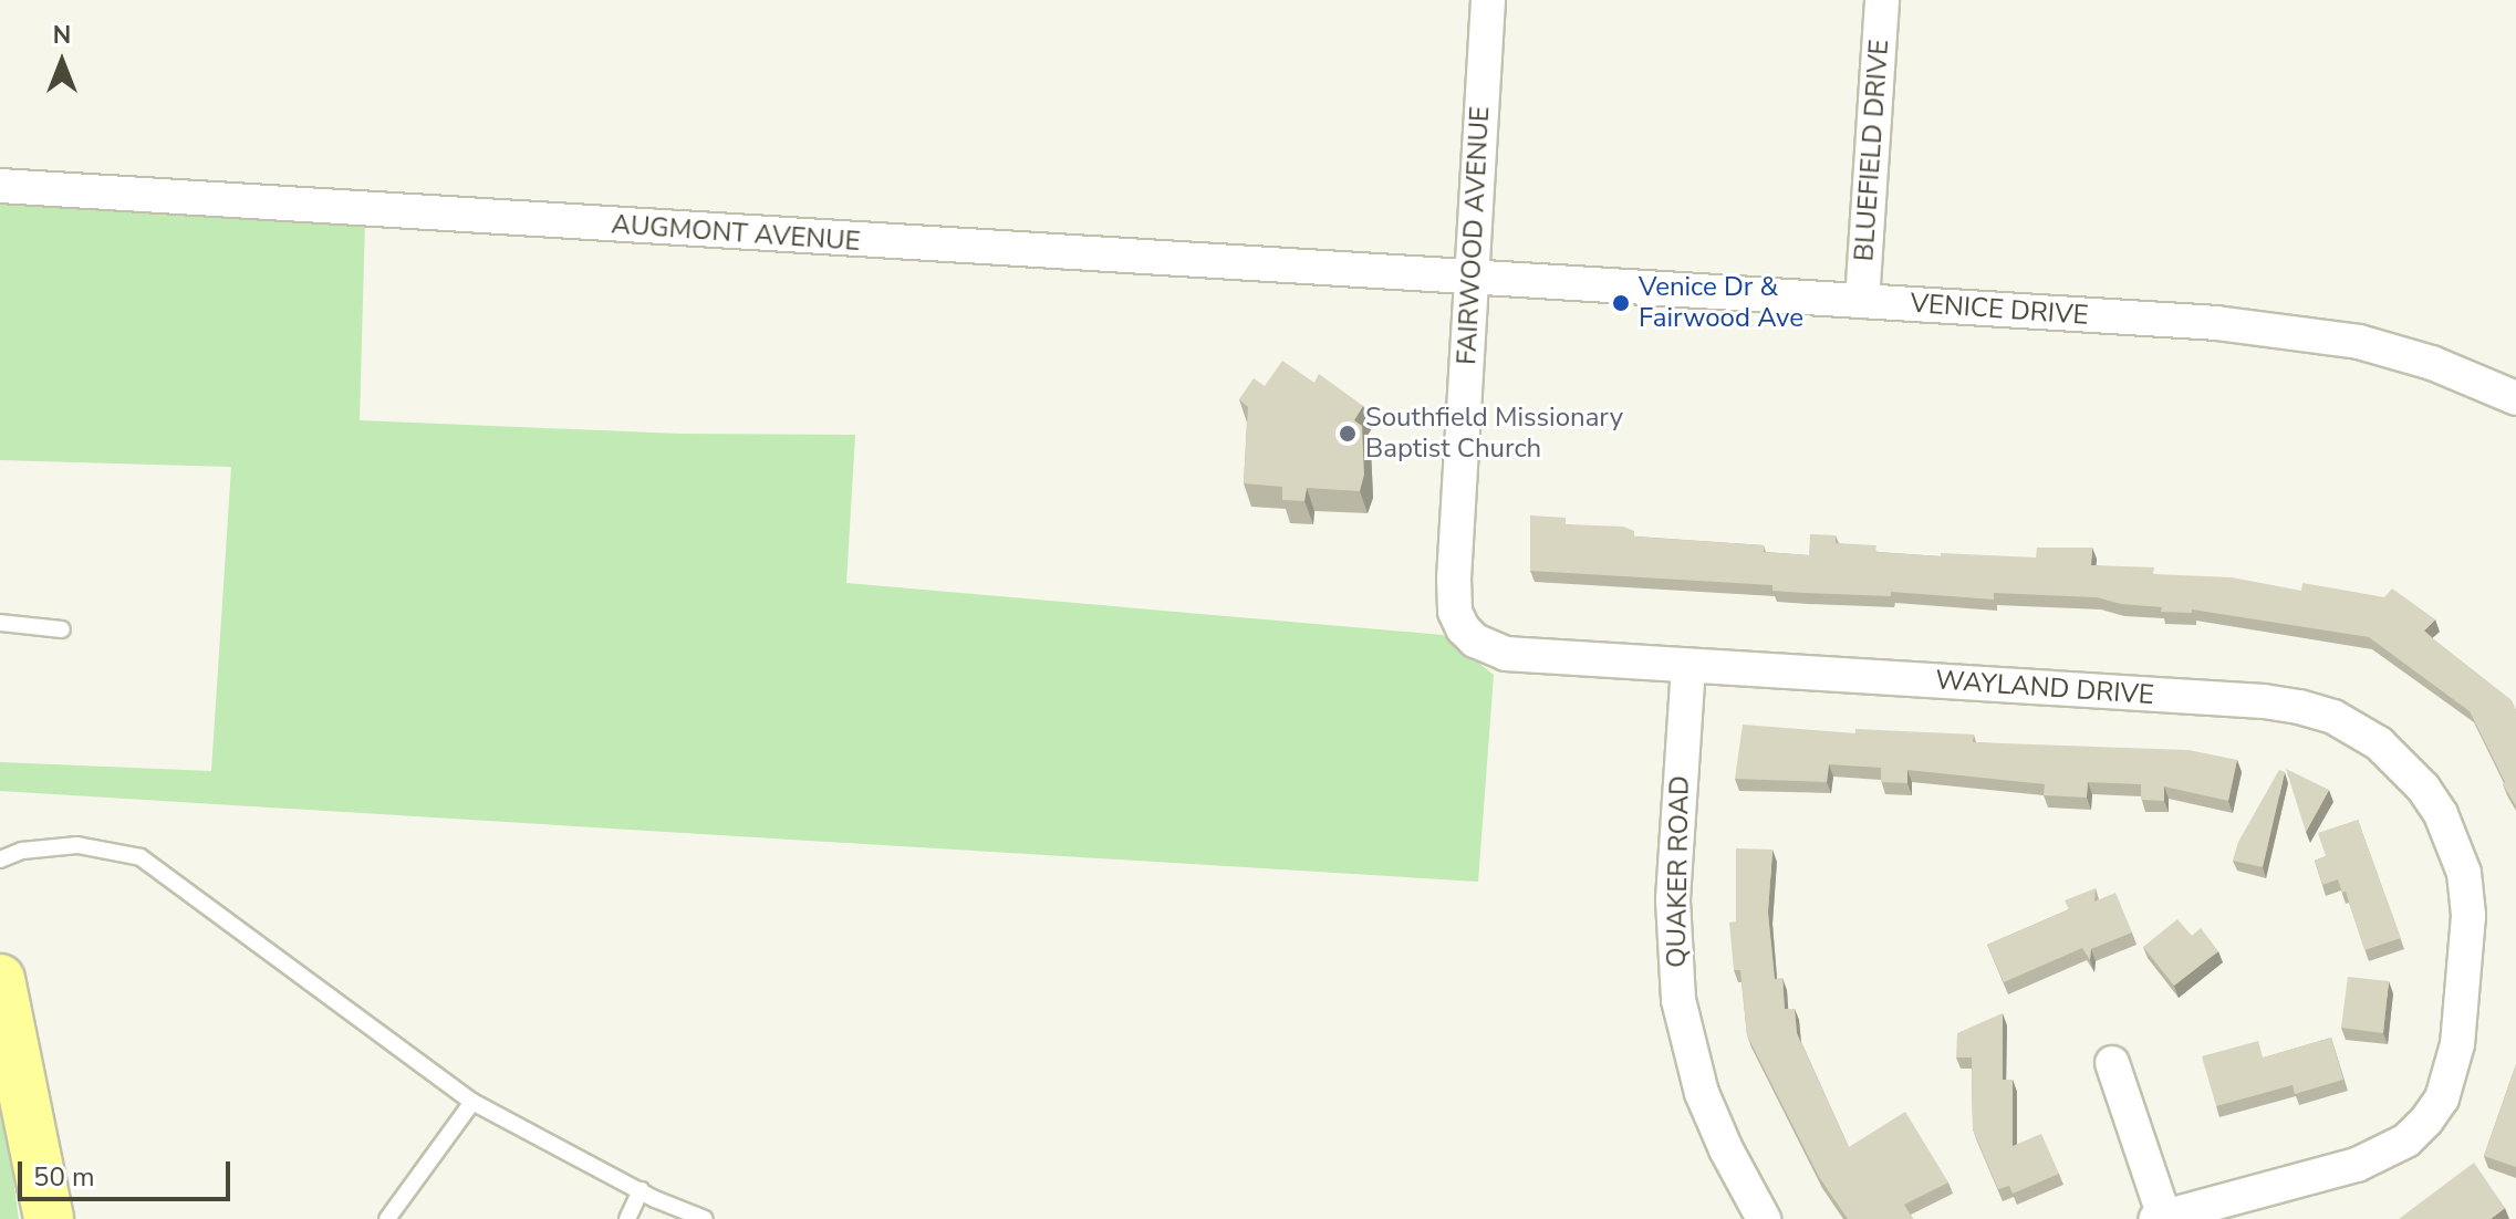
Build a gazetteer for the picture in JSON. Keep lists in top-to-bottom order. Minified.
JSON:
{"streets":{"street":["BLUEFIELD DRIVE","AUGMONT AVENUE","FAIRWOOD AVENUE","VENICE DRIVE","WAYLAND DRIVE","QUAKER ROAD"]},"crossings":[["BLUEFIELD DRIVE","VENICE DRIVE"],["AUGMONT AVENUE","FAIRWOOD AVENUE"],["AUGMONT AVENUE","VENICE DRIVE"],["FAIRWOOD AVENUE","VENICE DRIVE"],["FAIRWOOD AVENUE","WAYLAND DRIVE"],["WAYLAND DRIVE","QUAKER ROAD"]],"places":["Venice Dr & Fairwood Ave","Southfield Missionary Baptist Church"],"scale_bar":"50 m","north":"top"}
